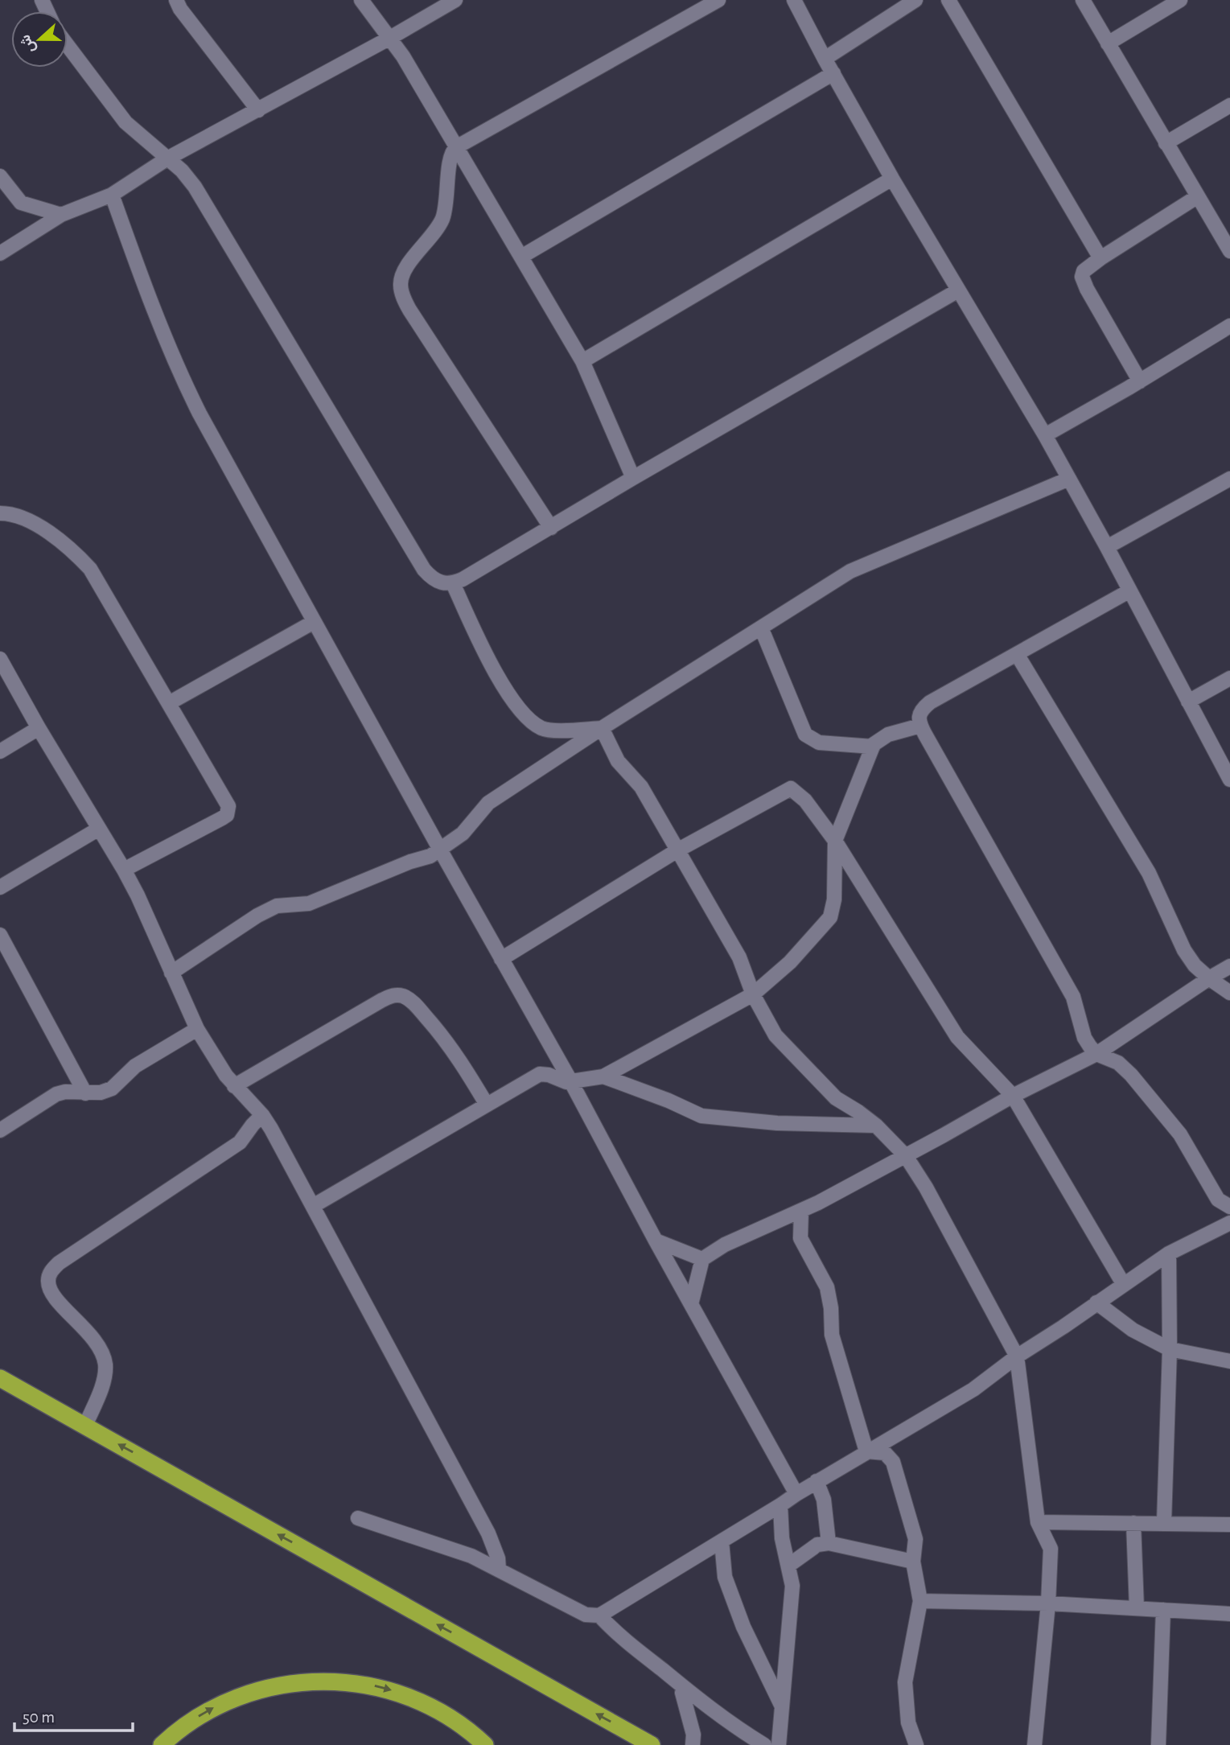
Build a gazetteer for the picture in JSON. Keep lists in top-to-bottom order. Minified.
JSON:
{"scale_bar":"50 m","north":"left"}
